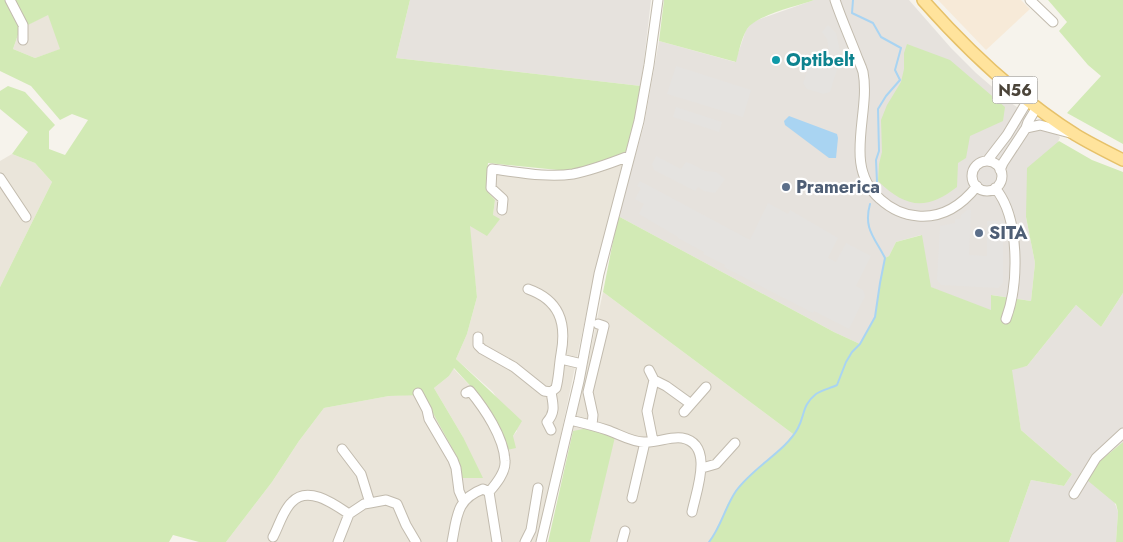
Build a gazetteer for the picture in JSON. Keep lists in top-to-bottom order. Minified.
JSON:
{"streets":{"main road":["N56"]},"places":["Optibelt","Pramerica","SITA"]}
